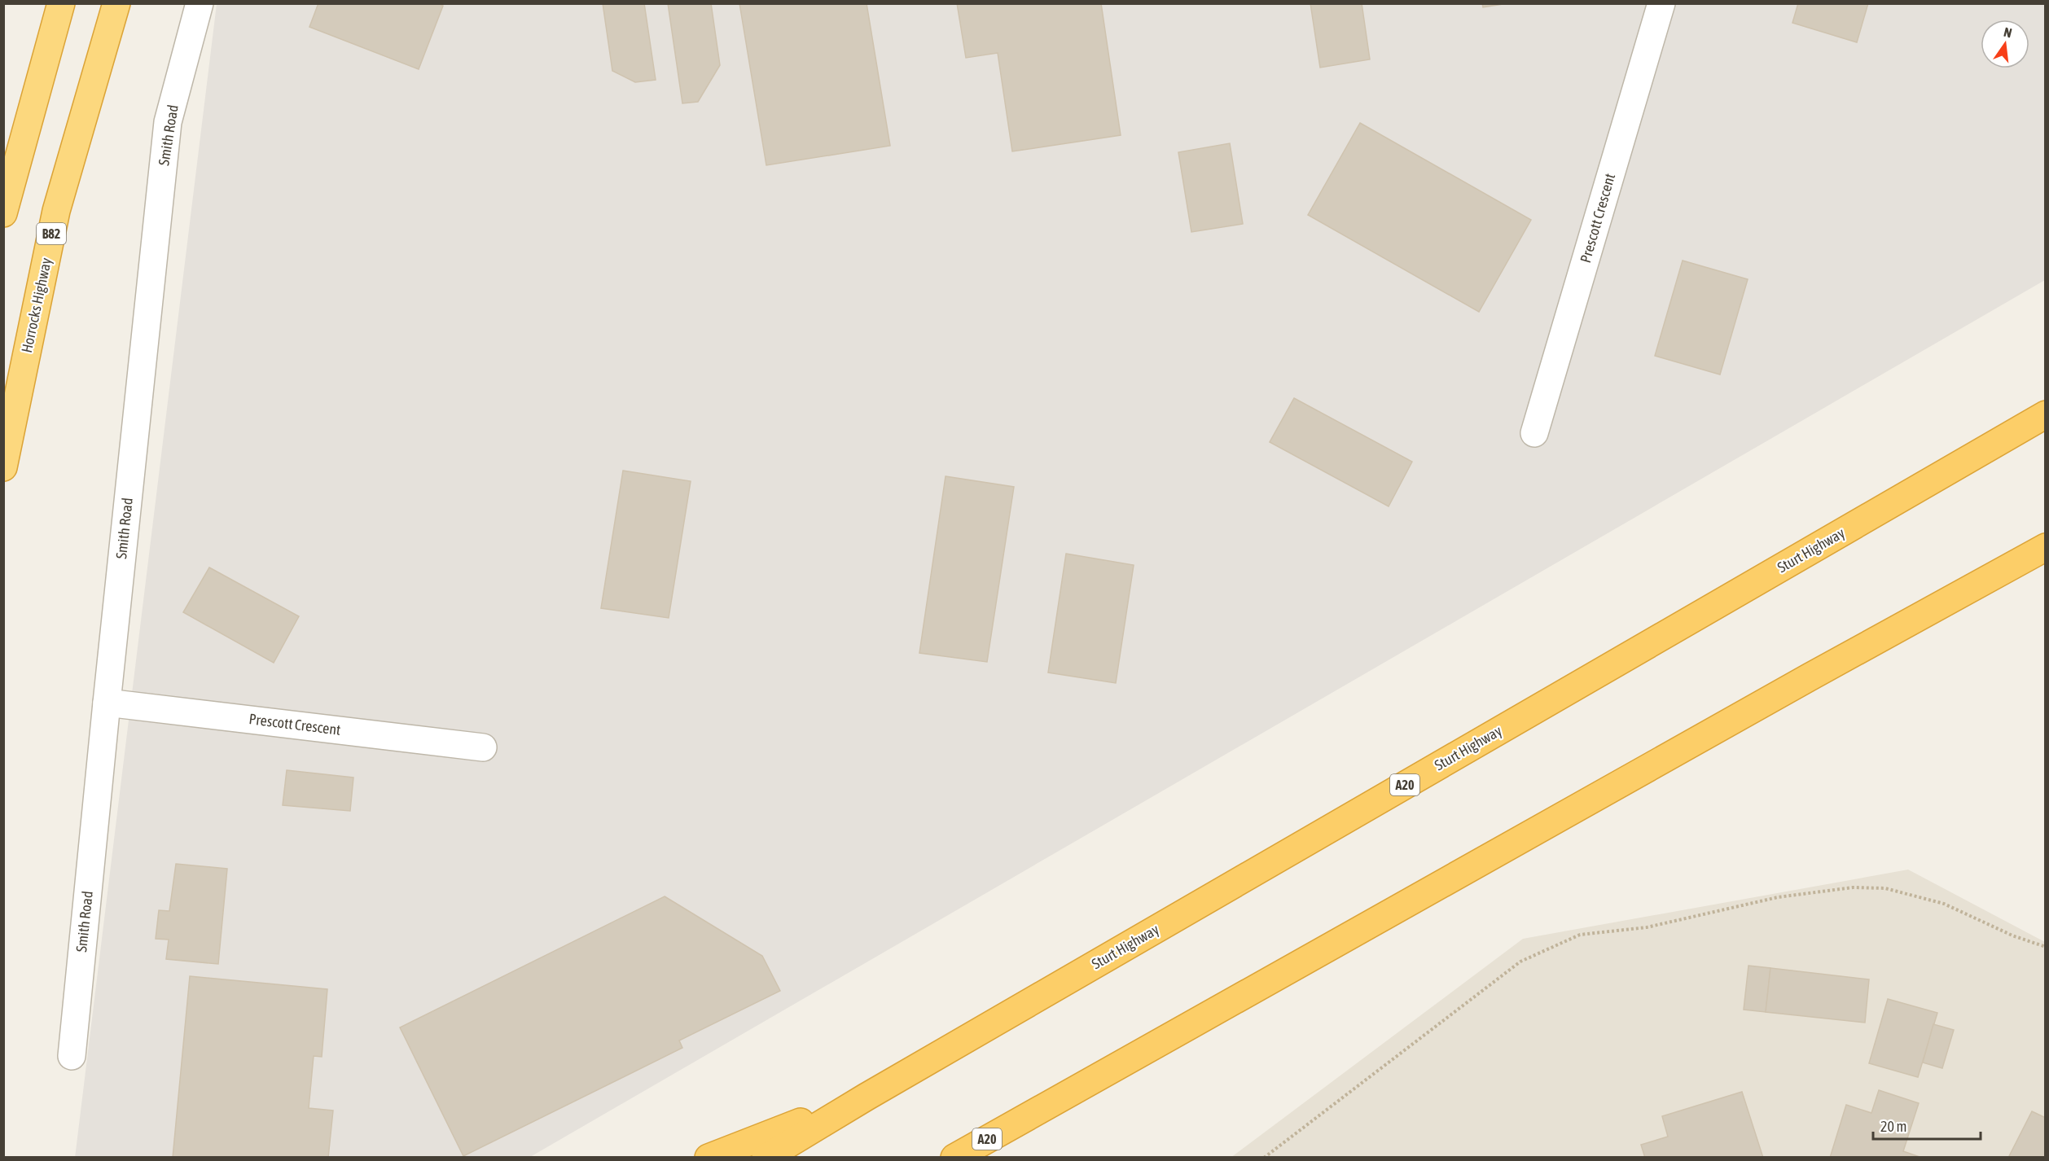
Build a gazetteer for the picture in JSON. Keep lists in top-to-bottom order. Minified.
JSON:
{"streets":{"highway":["B82","Horrocks Highway","Sturt Highway","A20"],"street":["Smith Road","Prescott Crescent"]},"crossings":[["Smith Road","Prescott Crescent"]],"scale_bar":"20 m","north":"top"}
